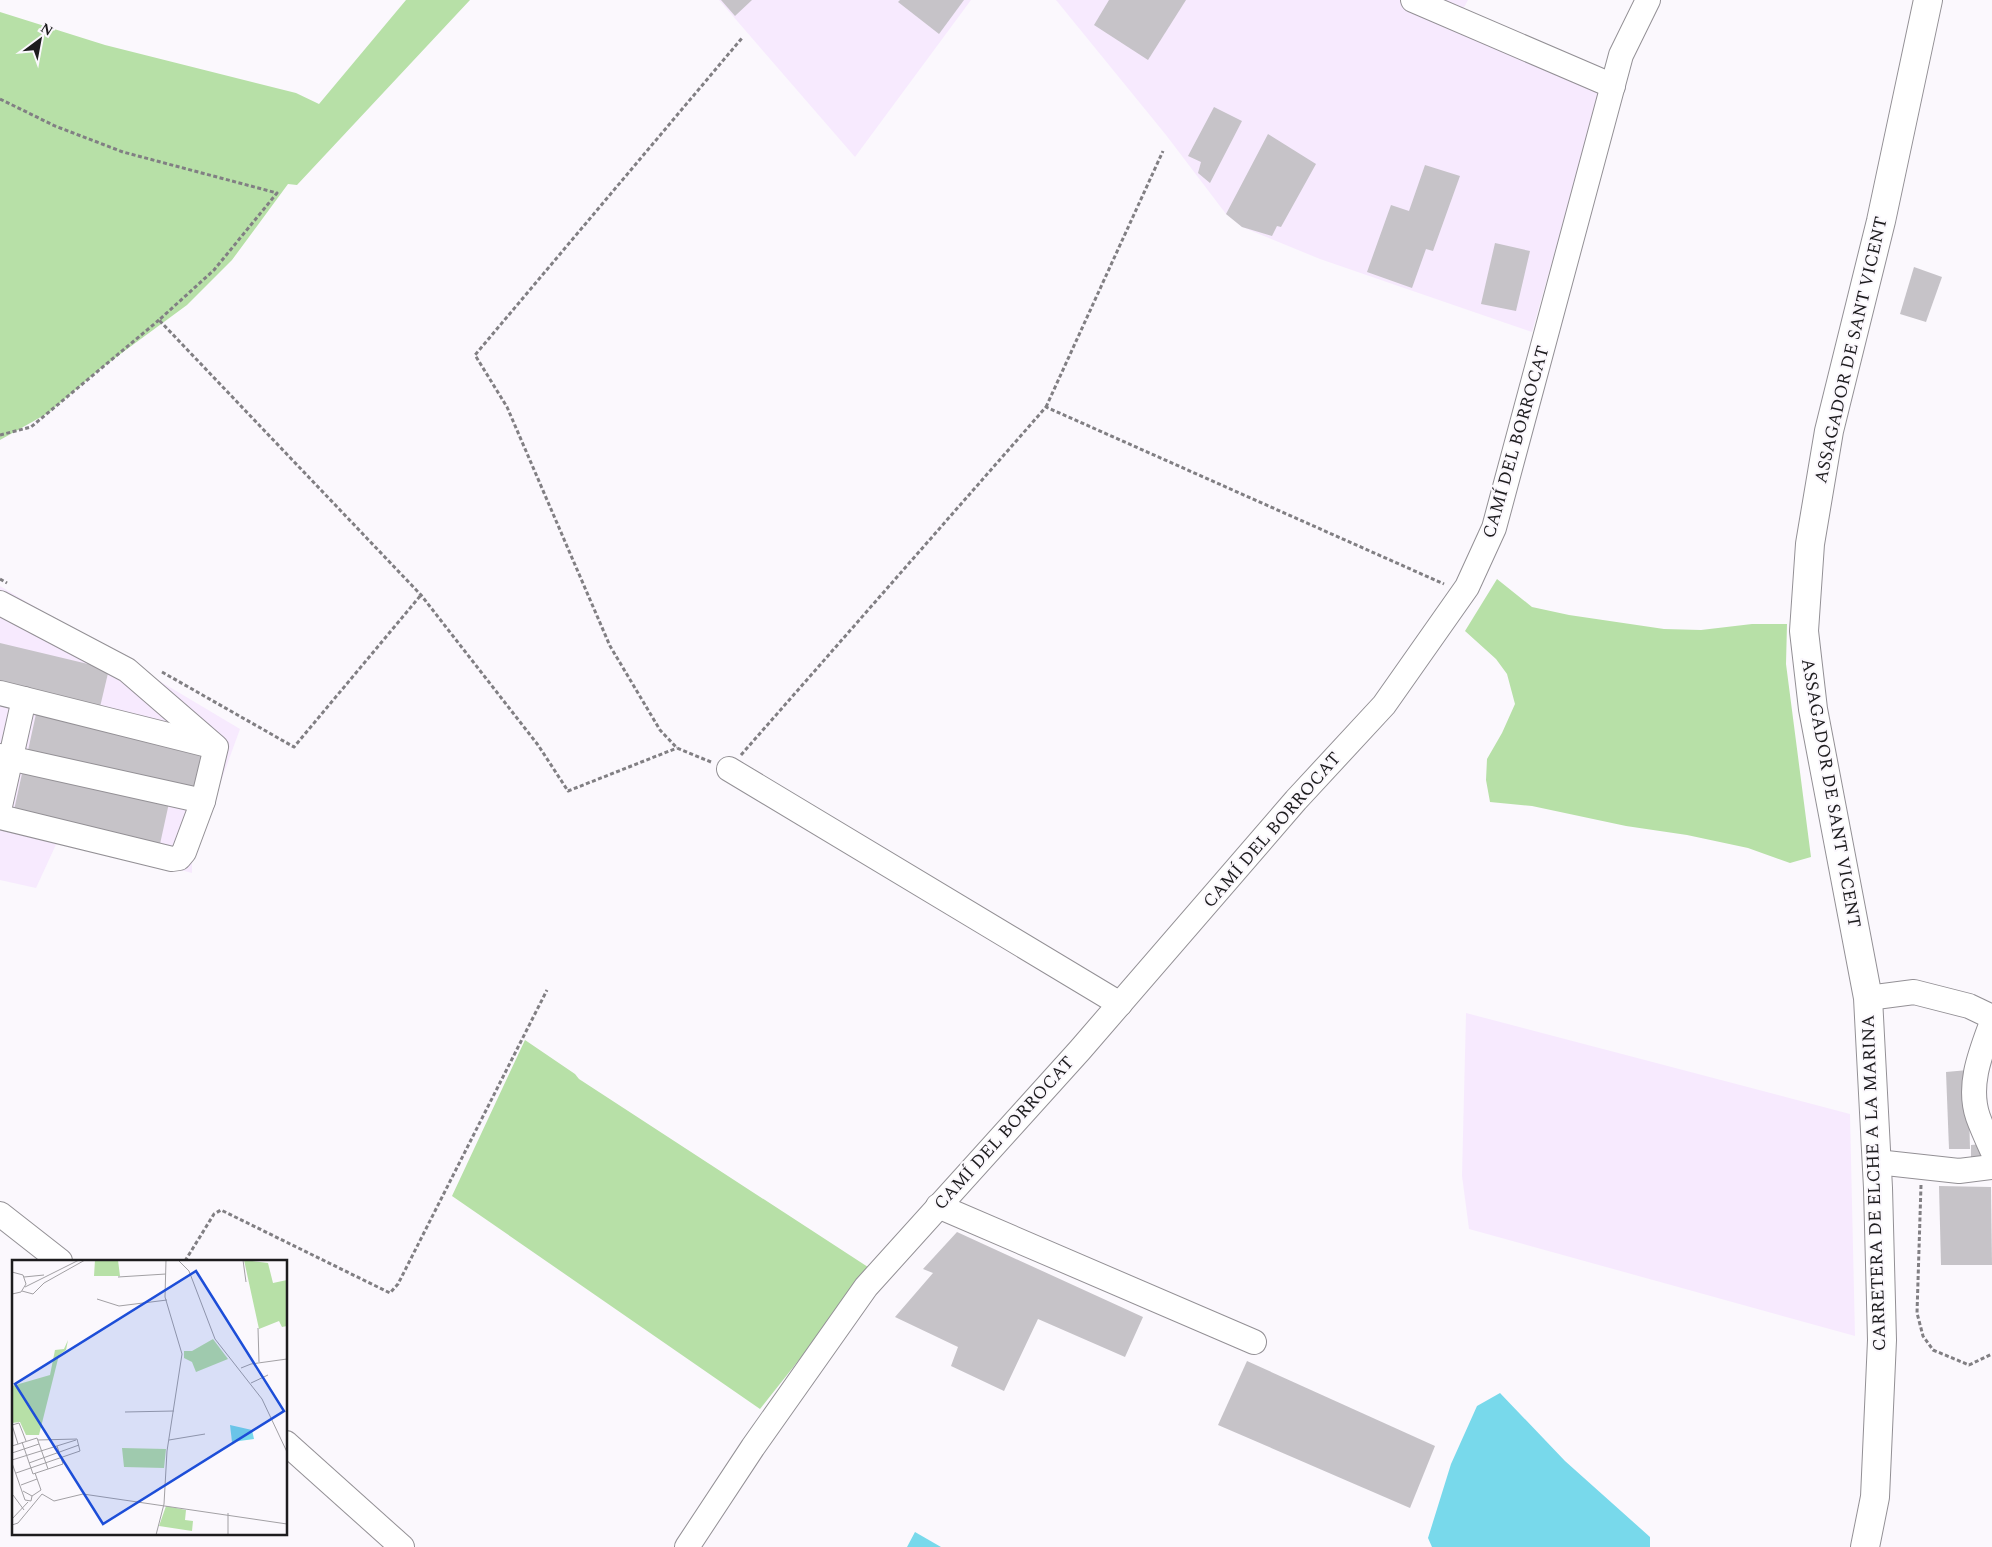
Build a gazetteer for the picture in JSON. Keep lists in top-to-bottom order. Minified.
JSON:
{"streets":{"main road":["ASSAGADOR DE SANT VICENT","CARRETERA DE ELCHE A LA MARINA"],"street":["CAMÍ DEL BORROCAT"]},"crossings":[["ASSAGADOR DE SANT VICENT","CARRETERA DE ELCHE A LA MARINA"]],"north":"top right"}
